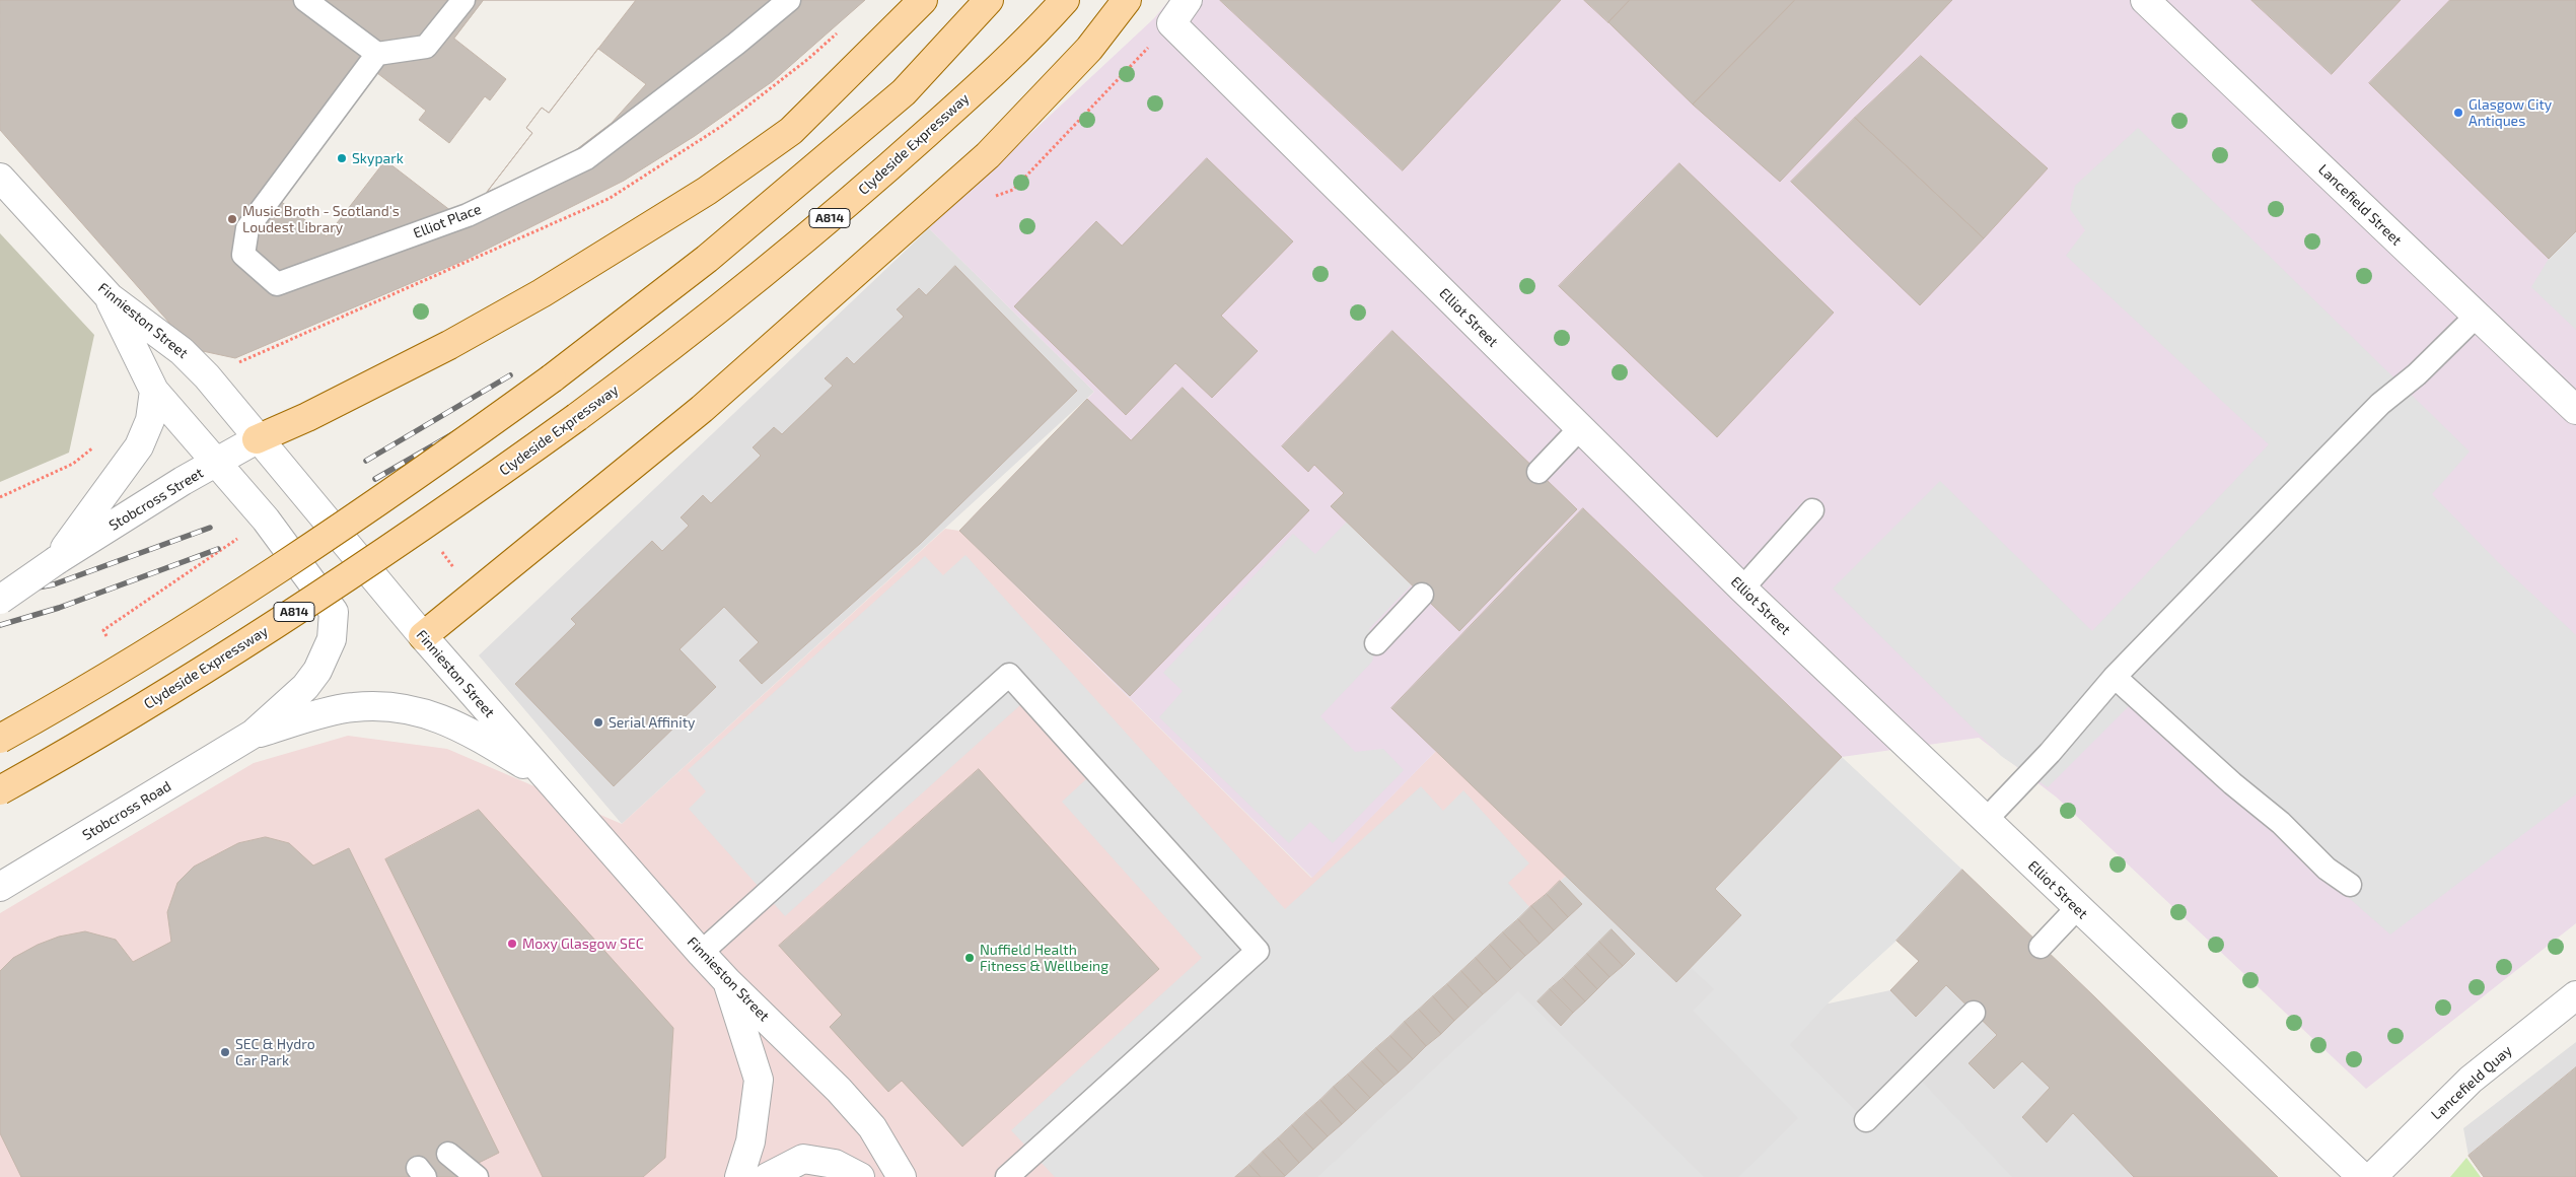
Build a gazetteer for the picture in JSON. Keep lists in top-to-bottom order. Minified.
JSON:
{"streets":{"main road":["Clydeside Expressway","A814"],"street":["Lancefield Street","Elliot Street","Finnieston Street","Stobcross Street","Stobcross Road","Lancefield Quay"],"lane":["Elliot Place"]},"crossings":[["Finnieston Street","Stobcross Street"]],"places":["Glasgow City Antiques","Skypark","Music Broth - Scotland's Loudest Library","Serial Affinity","Moxy Glasgow SEC","Nuffield Health Fitness & Wellbeing","SEC & Hydro Car Park"]}
